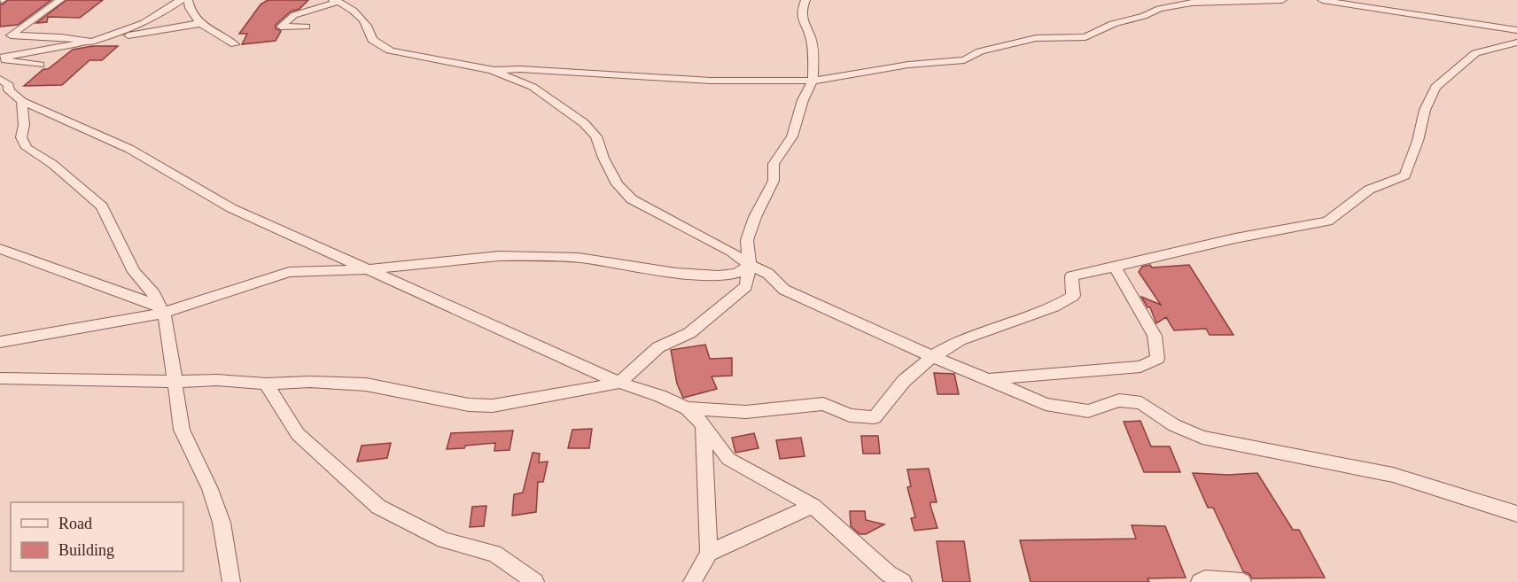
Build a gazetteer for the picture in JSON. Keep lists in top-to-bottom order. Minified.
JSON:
{"legend":["Road","Building"]}
